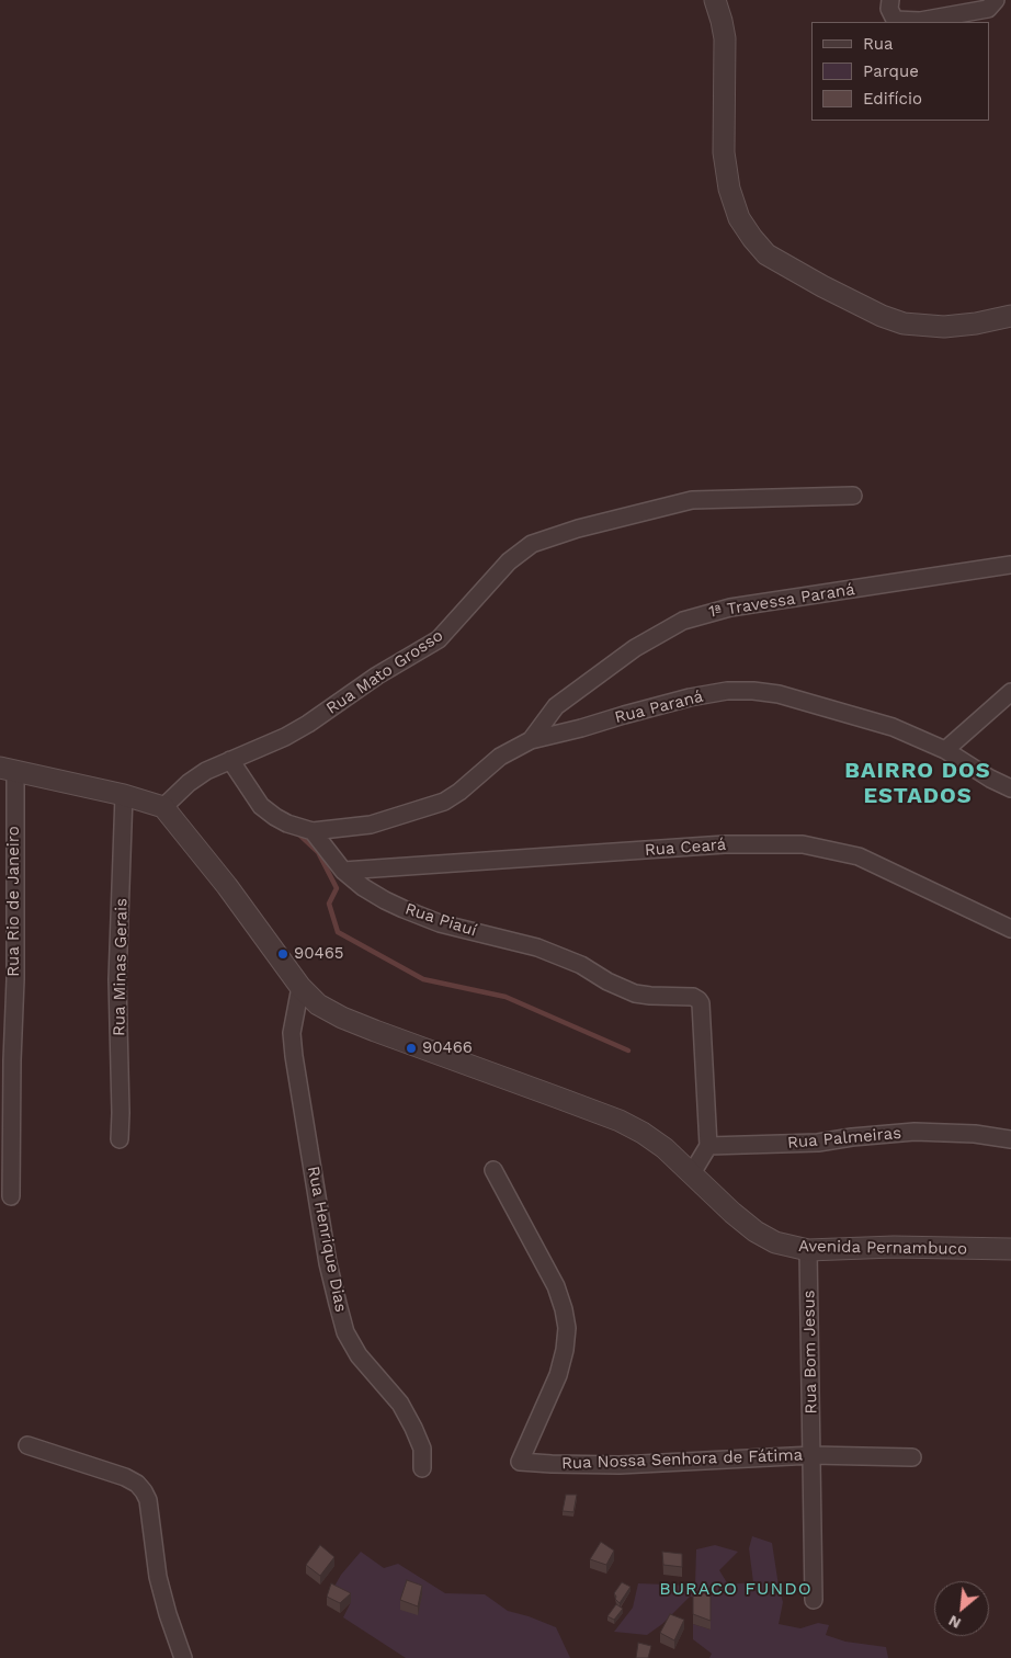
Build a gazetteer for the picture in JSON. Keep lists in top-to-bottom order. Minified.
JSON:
{"streets":{"street":["1ª Travessa Paraná","Rua Mato Grosso","Rua Paraná","Rua Ceará","Rua Rio de Janeiro","Rua Piauí","Rua Minas Gerais","Rua Palmeiras","Rua Henrique Dias","Avenida Pernambuco","Rua Bom Jesus","Rua Nossa Senhora de Fátima"]},"crossings":[["1ª Travessa Paraná","Rua Paraná"],["Rua Mato Grosso","Avenida Pernambuco"],["Rua Paraná","Rua Piauí"],["Rua Ceará","Rua Piauí"],["Rua Piauí","Rua Palmeiras"],["Rua Henrique Dias","Avenida Pernambuco"],["Avenida Pernambuco","Rua Bom Jesus"],["Rua Bom Jesus","Rua Nossa Senhora de Fátima"]],"districts":["BAIRRO DOS ESTADOS","BURACO FUNDO"],"places":["90465","90466"],"legend":["Rua","Parque","Edifício"],"north":"bottom left"}
